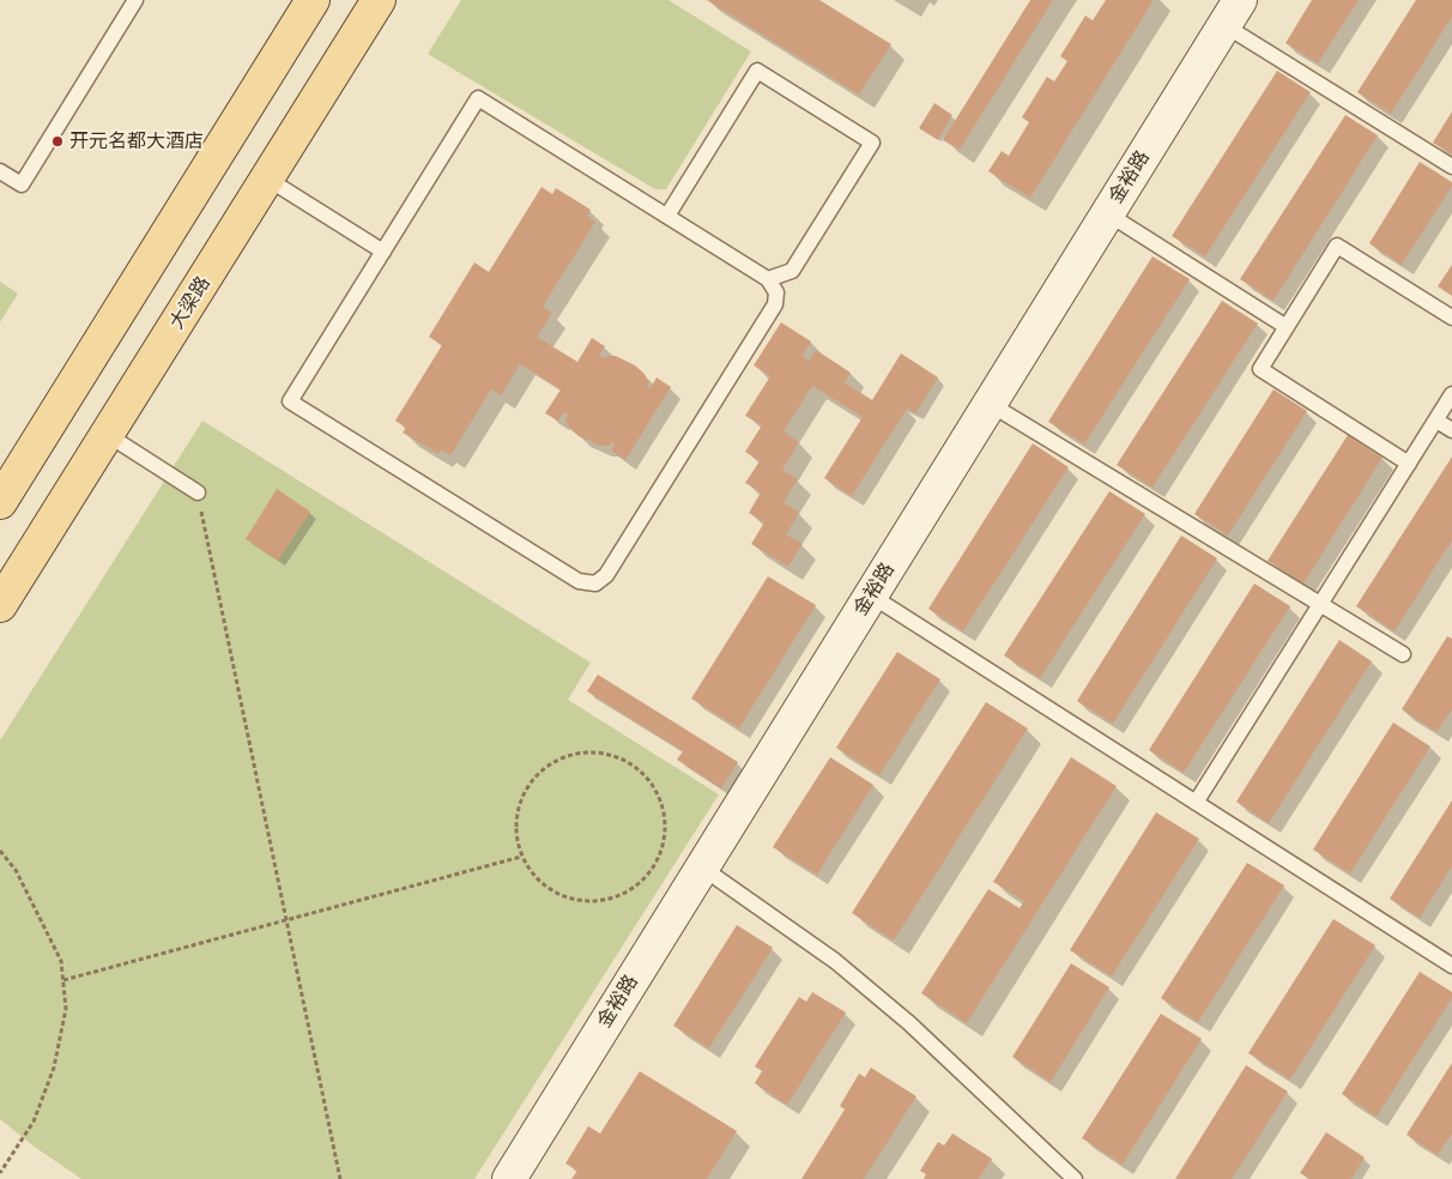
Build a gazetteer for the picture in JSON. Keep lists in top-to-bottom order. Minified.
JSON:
{"streets":{"main road":["大梁路"],"street":["金裕路"]},"places":["开元名都大酒店"]}
